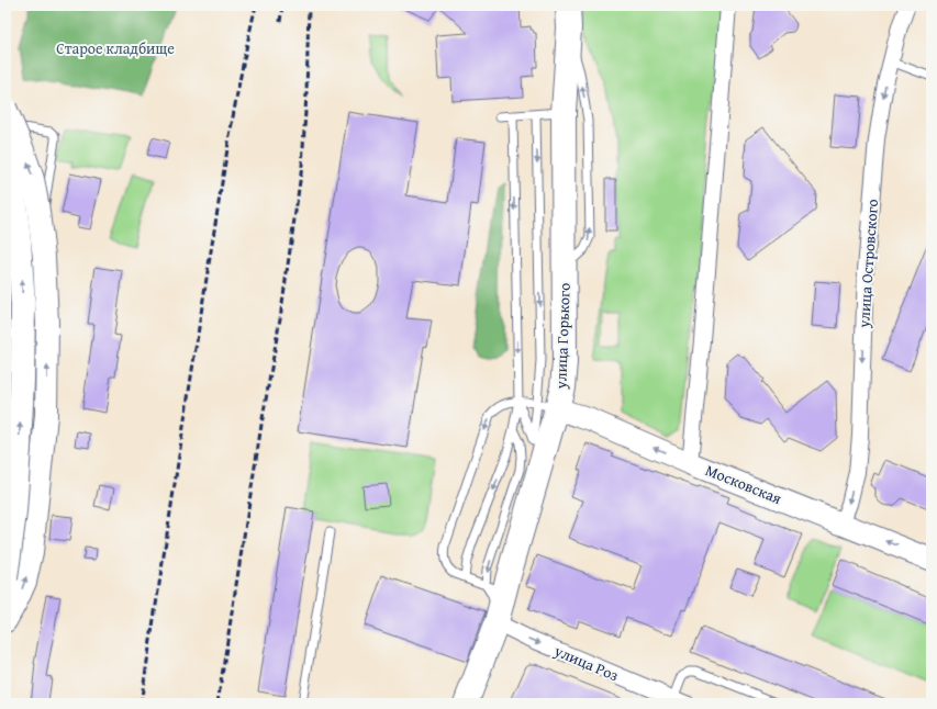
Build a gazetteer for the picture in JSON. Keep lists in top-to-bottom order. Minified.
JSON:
{"streets":{"main road":["улица Горького","Московская"],"street":["улица Островского","улица Роз"]},"crossings":[["улица Островского","Московская"],["улица Горького","Московская"],["улица Горького","улица Роз"]],"one_way":["улица Островского","Московская","улица Роз"],"parks":["Старое кладбище"]}
